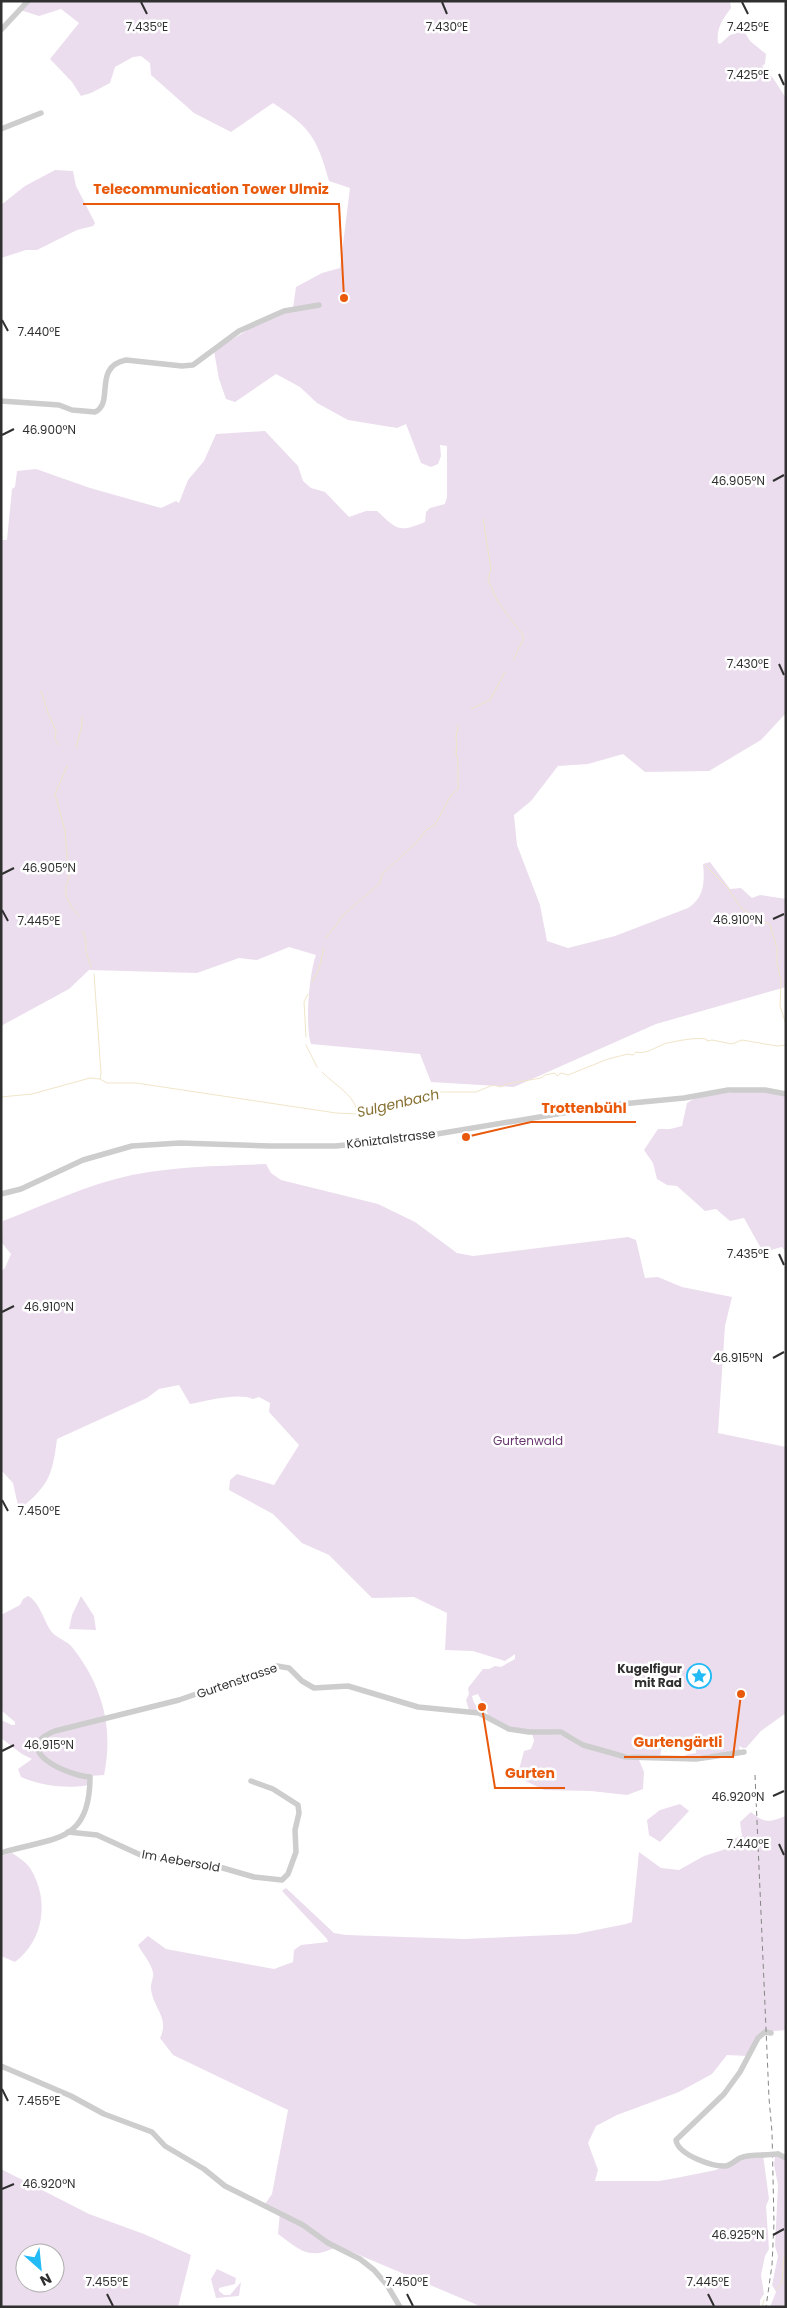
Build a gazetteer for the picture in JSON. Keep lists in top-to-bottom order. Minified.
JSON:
{"streets":{"street":["Köniztalstrasse","Gurtenstrasse","Im Aebersold"]},"crossings":[["Gurtenstrasse","Im Aebersold"]],"water":["Sulgenbach"],"parks":["Gurtenwald"],"places":{"other":["Telecommunication Tower Ulmiz","Trottenbühl","Gurtengärtli","Gurten"],"place":["Kugelfigur mit Rad"]},"north":"bottom right","coordinates":["7.435°E","7.430°E","7.425°E","7.440°E","46.900°N","46.905°N","46.910°N","7.445°E","46.915°N","7.450°E","46.920°N","7.455°E","46.925°N"]}
